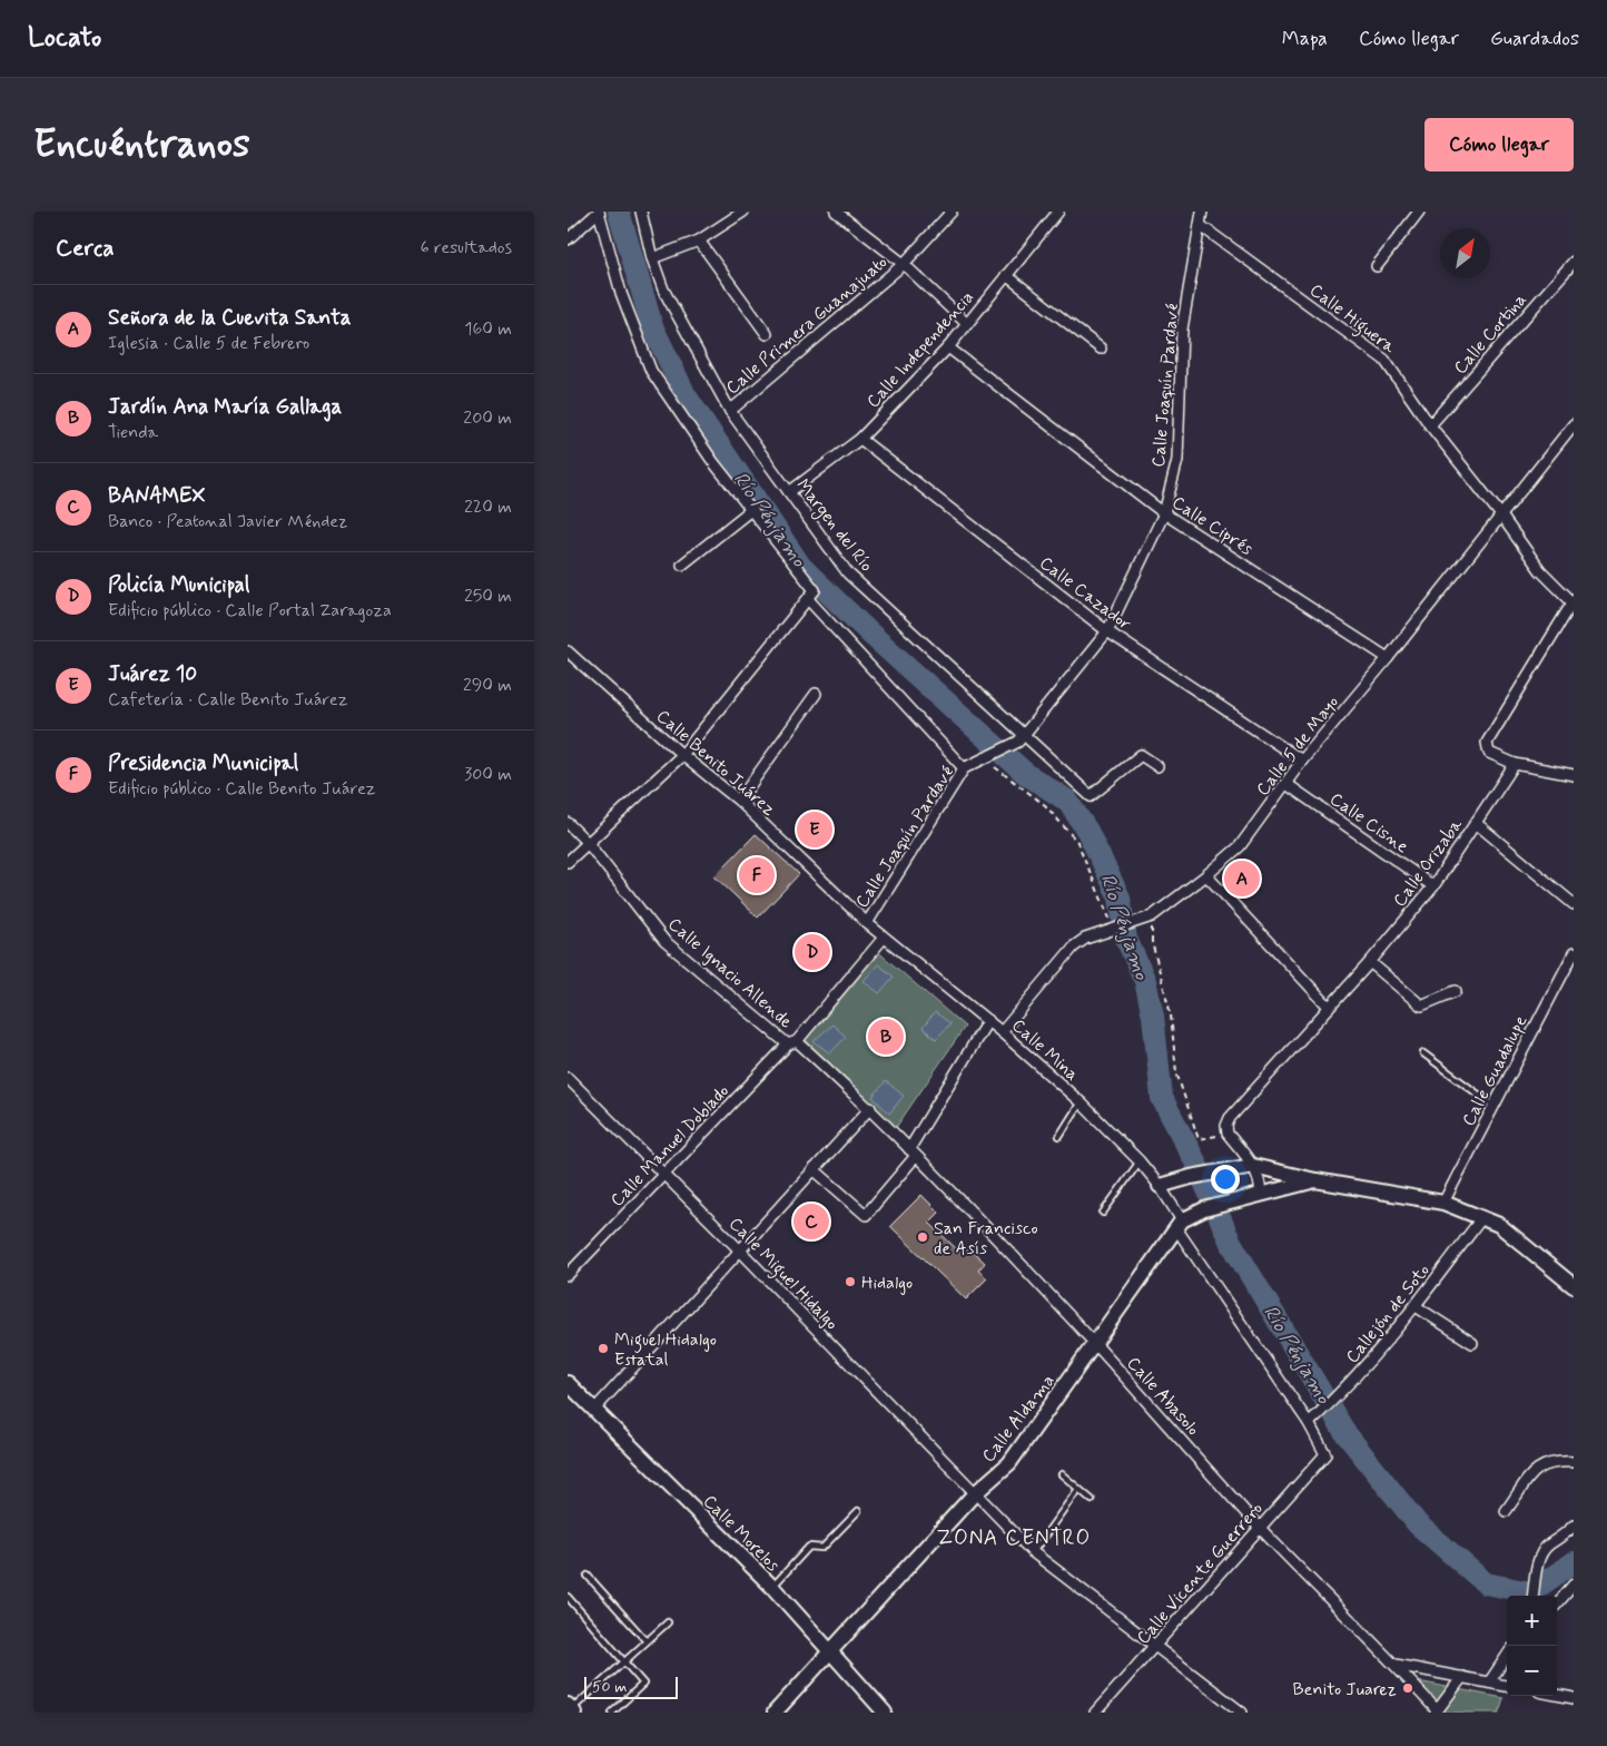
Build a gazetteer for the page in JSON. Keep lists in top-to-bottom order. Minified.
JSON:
{"streets":{"street":["Calle Higuera","Calle Primera Guanajuato","Calle Cortina","Calle Independencia","Calle Joaquín Pardavé","Margen del Río","Calle Ciprés","Calle Cazador","Calle 5 de Mayo","Calle Benito Juárez","Calle Cisne","Calle Orizaba","Calle Ignacio Allende","Calle Mina","Calle Guadalupe","Calle Manuel Doblado","Calle Miguel Hidalgo","Callejón de Soto","Calle Abasolo","Calle Aldama","Calle Morelos","Calle Vicente Guerrero"]},"crossings":[["Calle Higuera","Calle Cortina"],["Calle Higuera","Calle Joaquín Pardavé"],["Calle Higuera","Calle 5 de Mayo"],["Calle Primera Guanajuato","Margen del Río"],["Calle Independencia","Margen del Río"],["Calle Independencia","Calle Ciprés"],["Calle Independencia","Calle Cazador"],["Calle Joaquín Pardavé","Margen del Río"],["Calle Joaquín Pardavé","Calle Ciprés"],["Calle Joaquín Pardavé","Calle Cazador"],["Calle Joaquín Pardavé","Calle Benito Juárez"],["Calle Joaquín Pardavé","Calle Mina"],["Calle Ciprés","Calle 5 de Mayo"],["Calle Cazador","Calle 5 de Mayo"],["Calle 5 de Mayo","Calle Cisne"],["Calle 5 de Mayo","Calle Mina"],["Calle Benito Juárez","Calle Mina"],["Calle Cisne","Calle Orizaba"],["Calle Ignacio Allende","Calle Manuel Doblado"],["Calle Ignacio Allende","Calle Abasolo"],["Calle Mina","Calle Manuel Doblado"],["Calle Mina","Callejón de Soto"],["Calle Mina","Calle Aldama"],["Calle Mina","Calle Vicente Guerrero"],["Calle Manuel Doblado","Calle Miguel Hidalgo"],["Calle Miguel Hidalgo","Calle Aldama"],["Calle Miguel Hidalgo","Calle Vicente Guerrero"],["Calle Abasolo","Calle Aldama"],["Calle Abasolo","Calle Vicente Guerrero"],["Calle Aldama","Calle Morelos"]],"districts":["ZONA CENTRO"],"water":["Río Pénjamo"],"places":["San Francisco de Asís","Hidalgo","Miguel Hidalgo Estatal","Benito Juarez"],"scale_bar":"50 m","north":"top right","page":{"header":"Locato","nav":["Mapa","Cómo llegar","Guardados"],"buttons":"Cómo llegar","title":"Encuéntranos","heading":["Cerca","6 resultados"],"list":[{"mark":"A","name":"Señora de la Cuevita Santa","note":"Iglesia · Calle 5 de Febrero","value":"160 m"},{"mark":"B","name":"Jardín Ana María Gallaga","note":"Tienda","value":"200 m"},{"mark":"C","name":"BANAMEX","note":"Banco · Peatonal Javier Méndez","value":"220 m"},{"mark":"D","name":"Policía Municipal","note":"Edificio público · Calle Portal Zaragoza","value":"250 m"},{"mark":"E","name":"Juárez 10","note":"Cafetería · Calle Benito Juárez","value":"290 m"},{"mark":"F","name":"Presidencia Municipal","note":"Edificio público · Calle Benito Juárez","value":"300 m"}],"pins":["E","F","A","D","B","C"],"map_buttons":["+","−"],"scale":"50 m"}}
